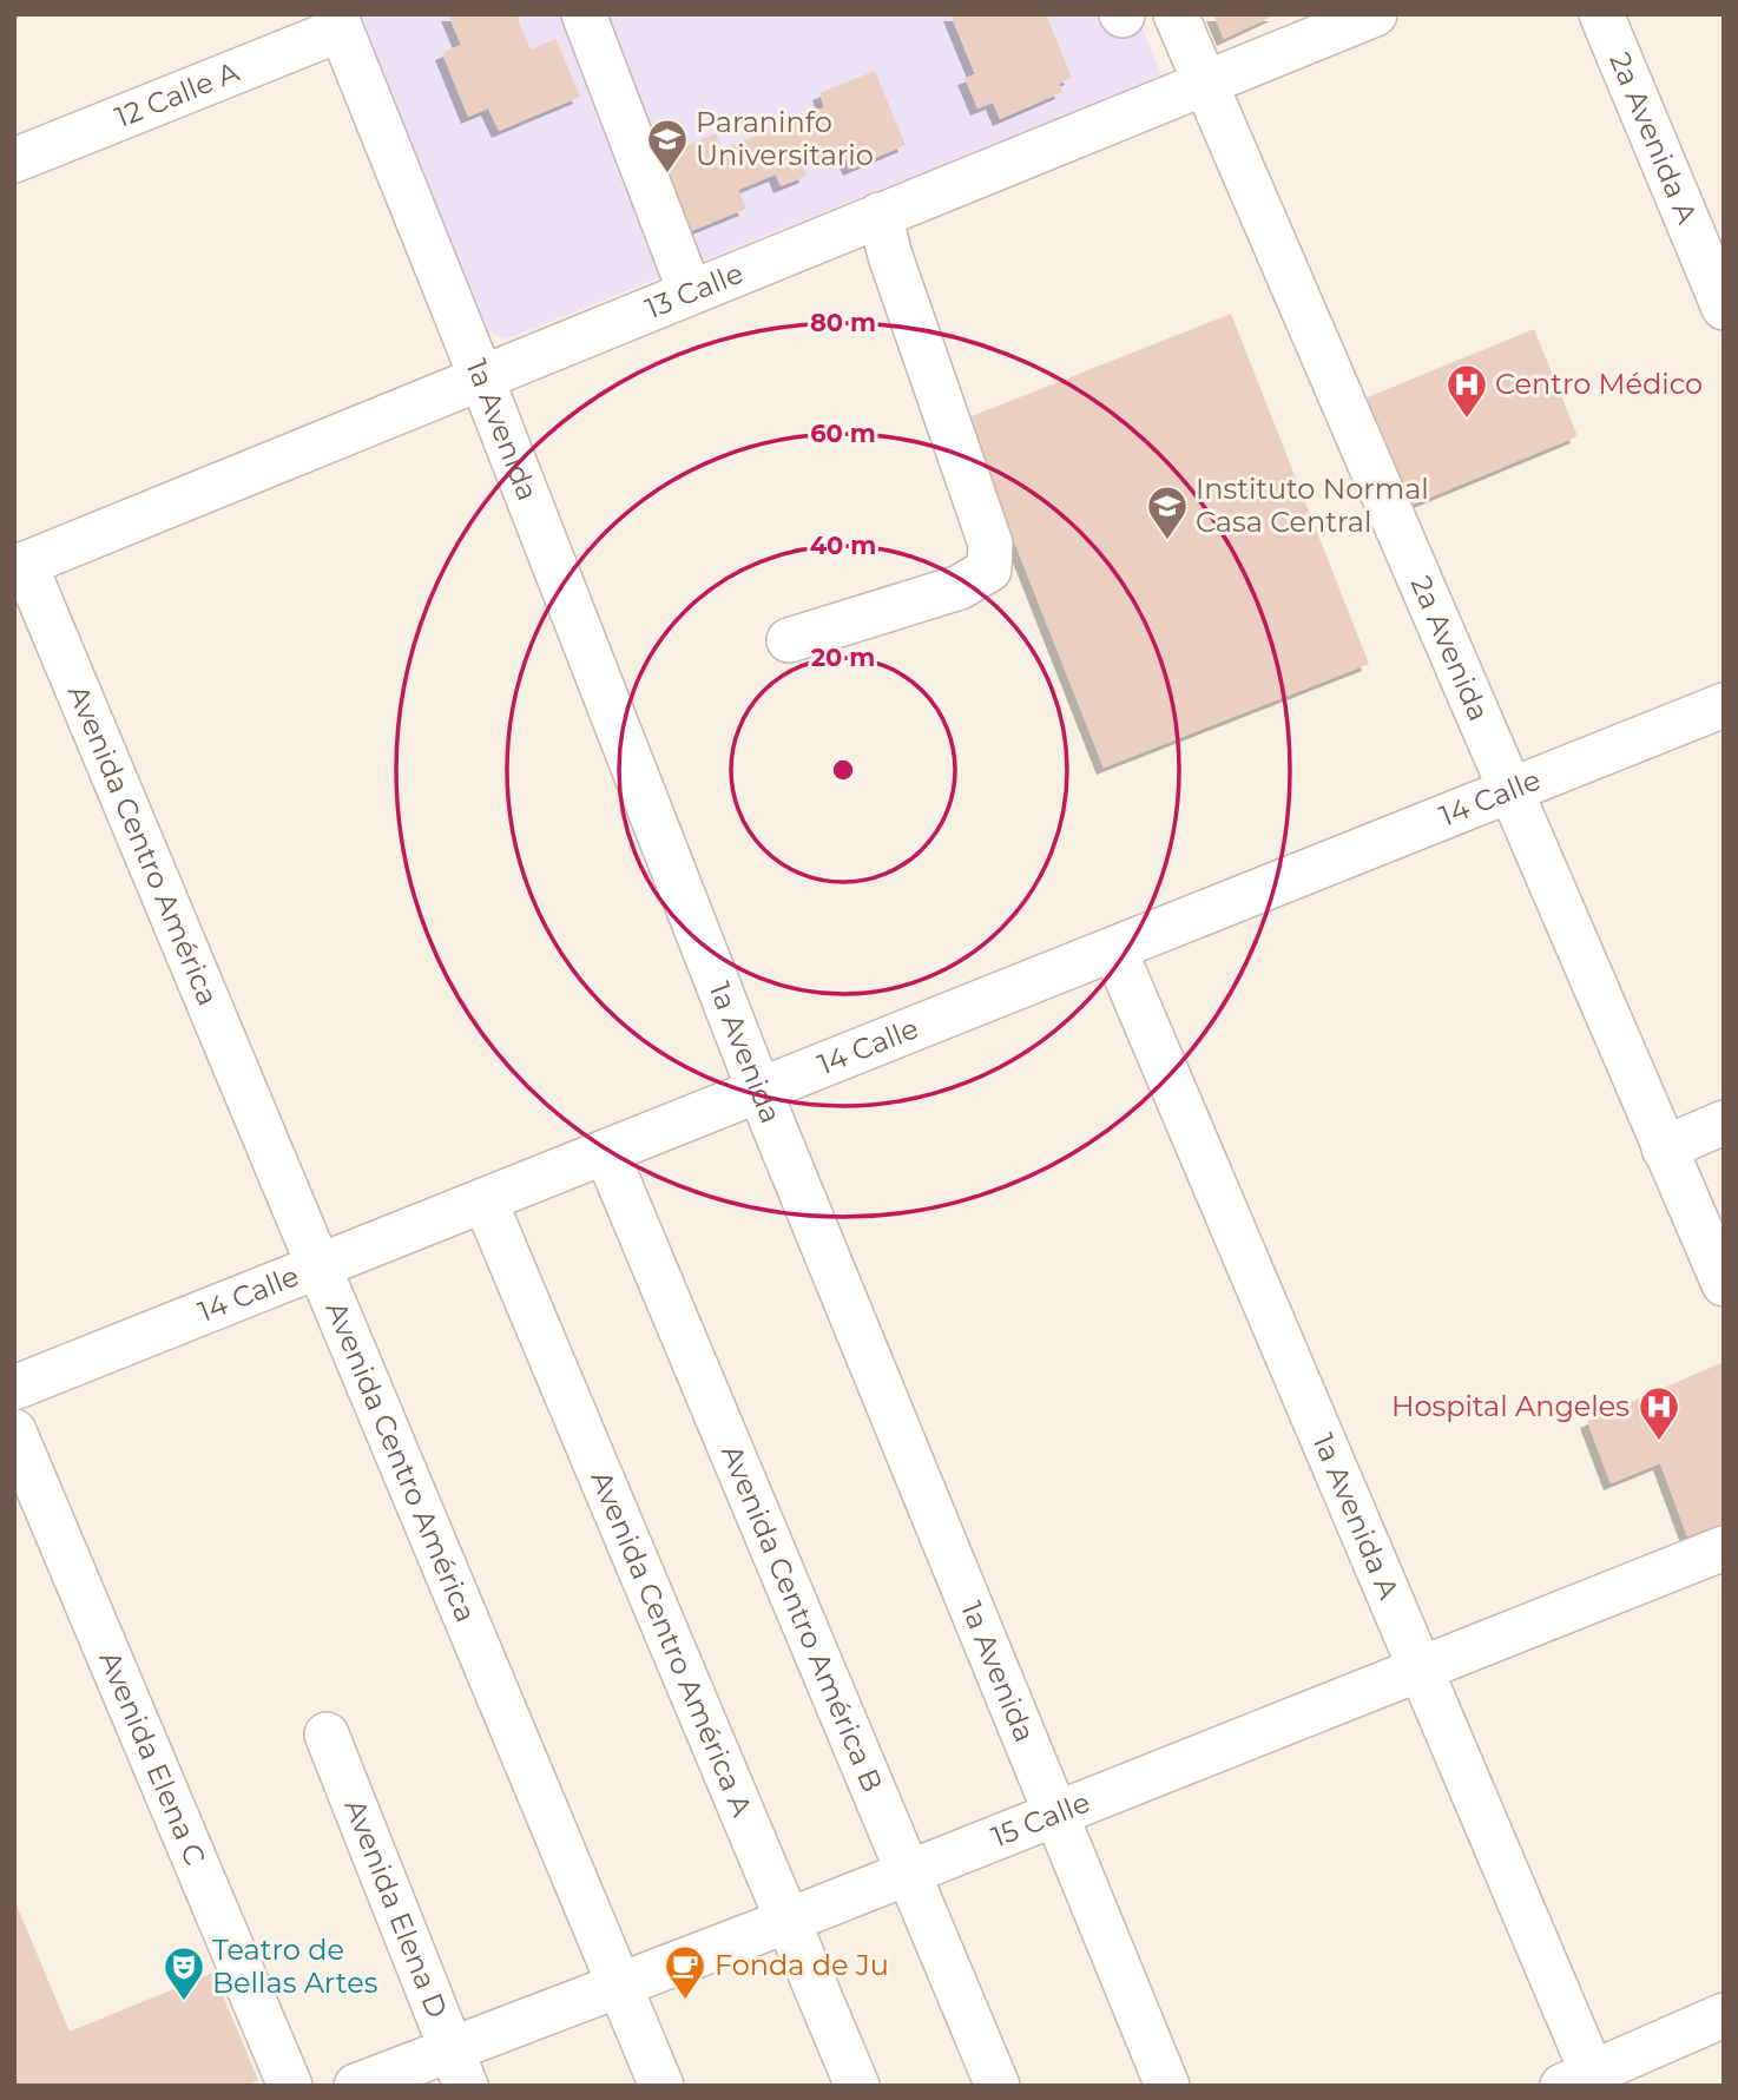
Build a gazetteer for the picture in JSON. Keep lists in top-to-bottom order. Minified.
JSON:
{"streets":{"street":["12 Calle A","2a Avenida A","13 Calle","1a Avenida","2a Avenida","14 Calle","Avenida Centro América","1a Avenida A","Avenida Centro América B","Avenida Centro América A","Avenida Elena C","15 Calle","Avenida Elena D"]},"crossings":[["12 Calle A","1a Avenida"],["13 Calle","1a Avenida"],["13 Calle","2a Avenida"],["13 Calle","Avenida Centro América"],["1a Avenida","14 Calle"],["1a Avenida","15 Calle"],["2a Avenida","14 Calle"],["14 Calle","Avenida Centro América"],["14 Calle","1a Avenida A"],["14 Calle","Avenida Centro América B"],["14 Calle","Avenida Centro América A"],["Avenida Centro América","15 Calle"],["1a Avenida A","15 Calle"],["Avenida Centro América B","15 Calle"],["Avenida Centro América A","15 Calle"],["15 Calle","Avenida Elena D"]],"places":{"school or university":["Paraninfo Universitario","Instituto Normal Casa Central"],"hospital":["Centro Médico","Hospital Angeles"],"cafe":["Fonda de Ju"],"theatre":["Teatro de Bellas Artes"]},"rings":["80 m","60 m","40 m","20 m"]}
